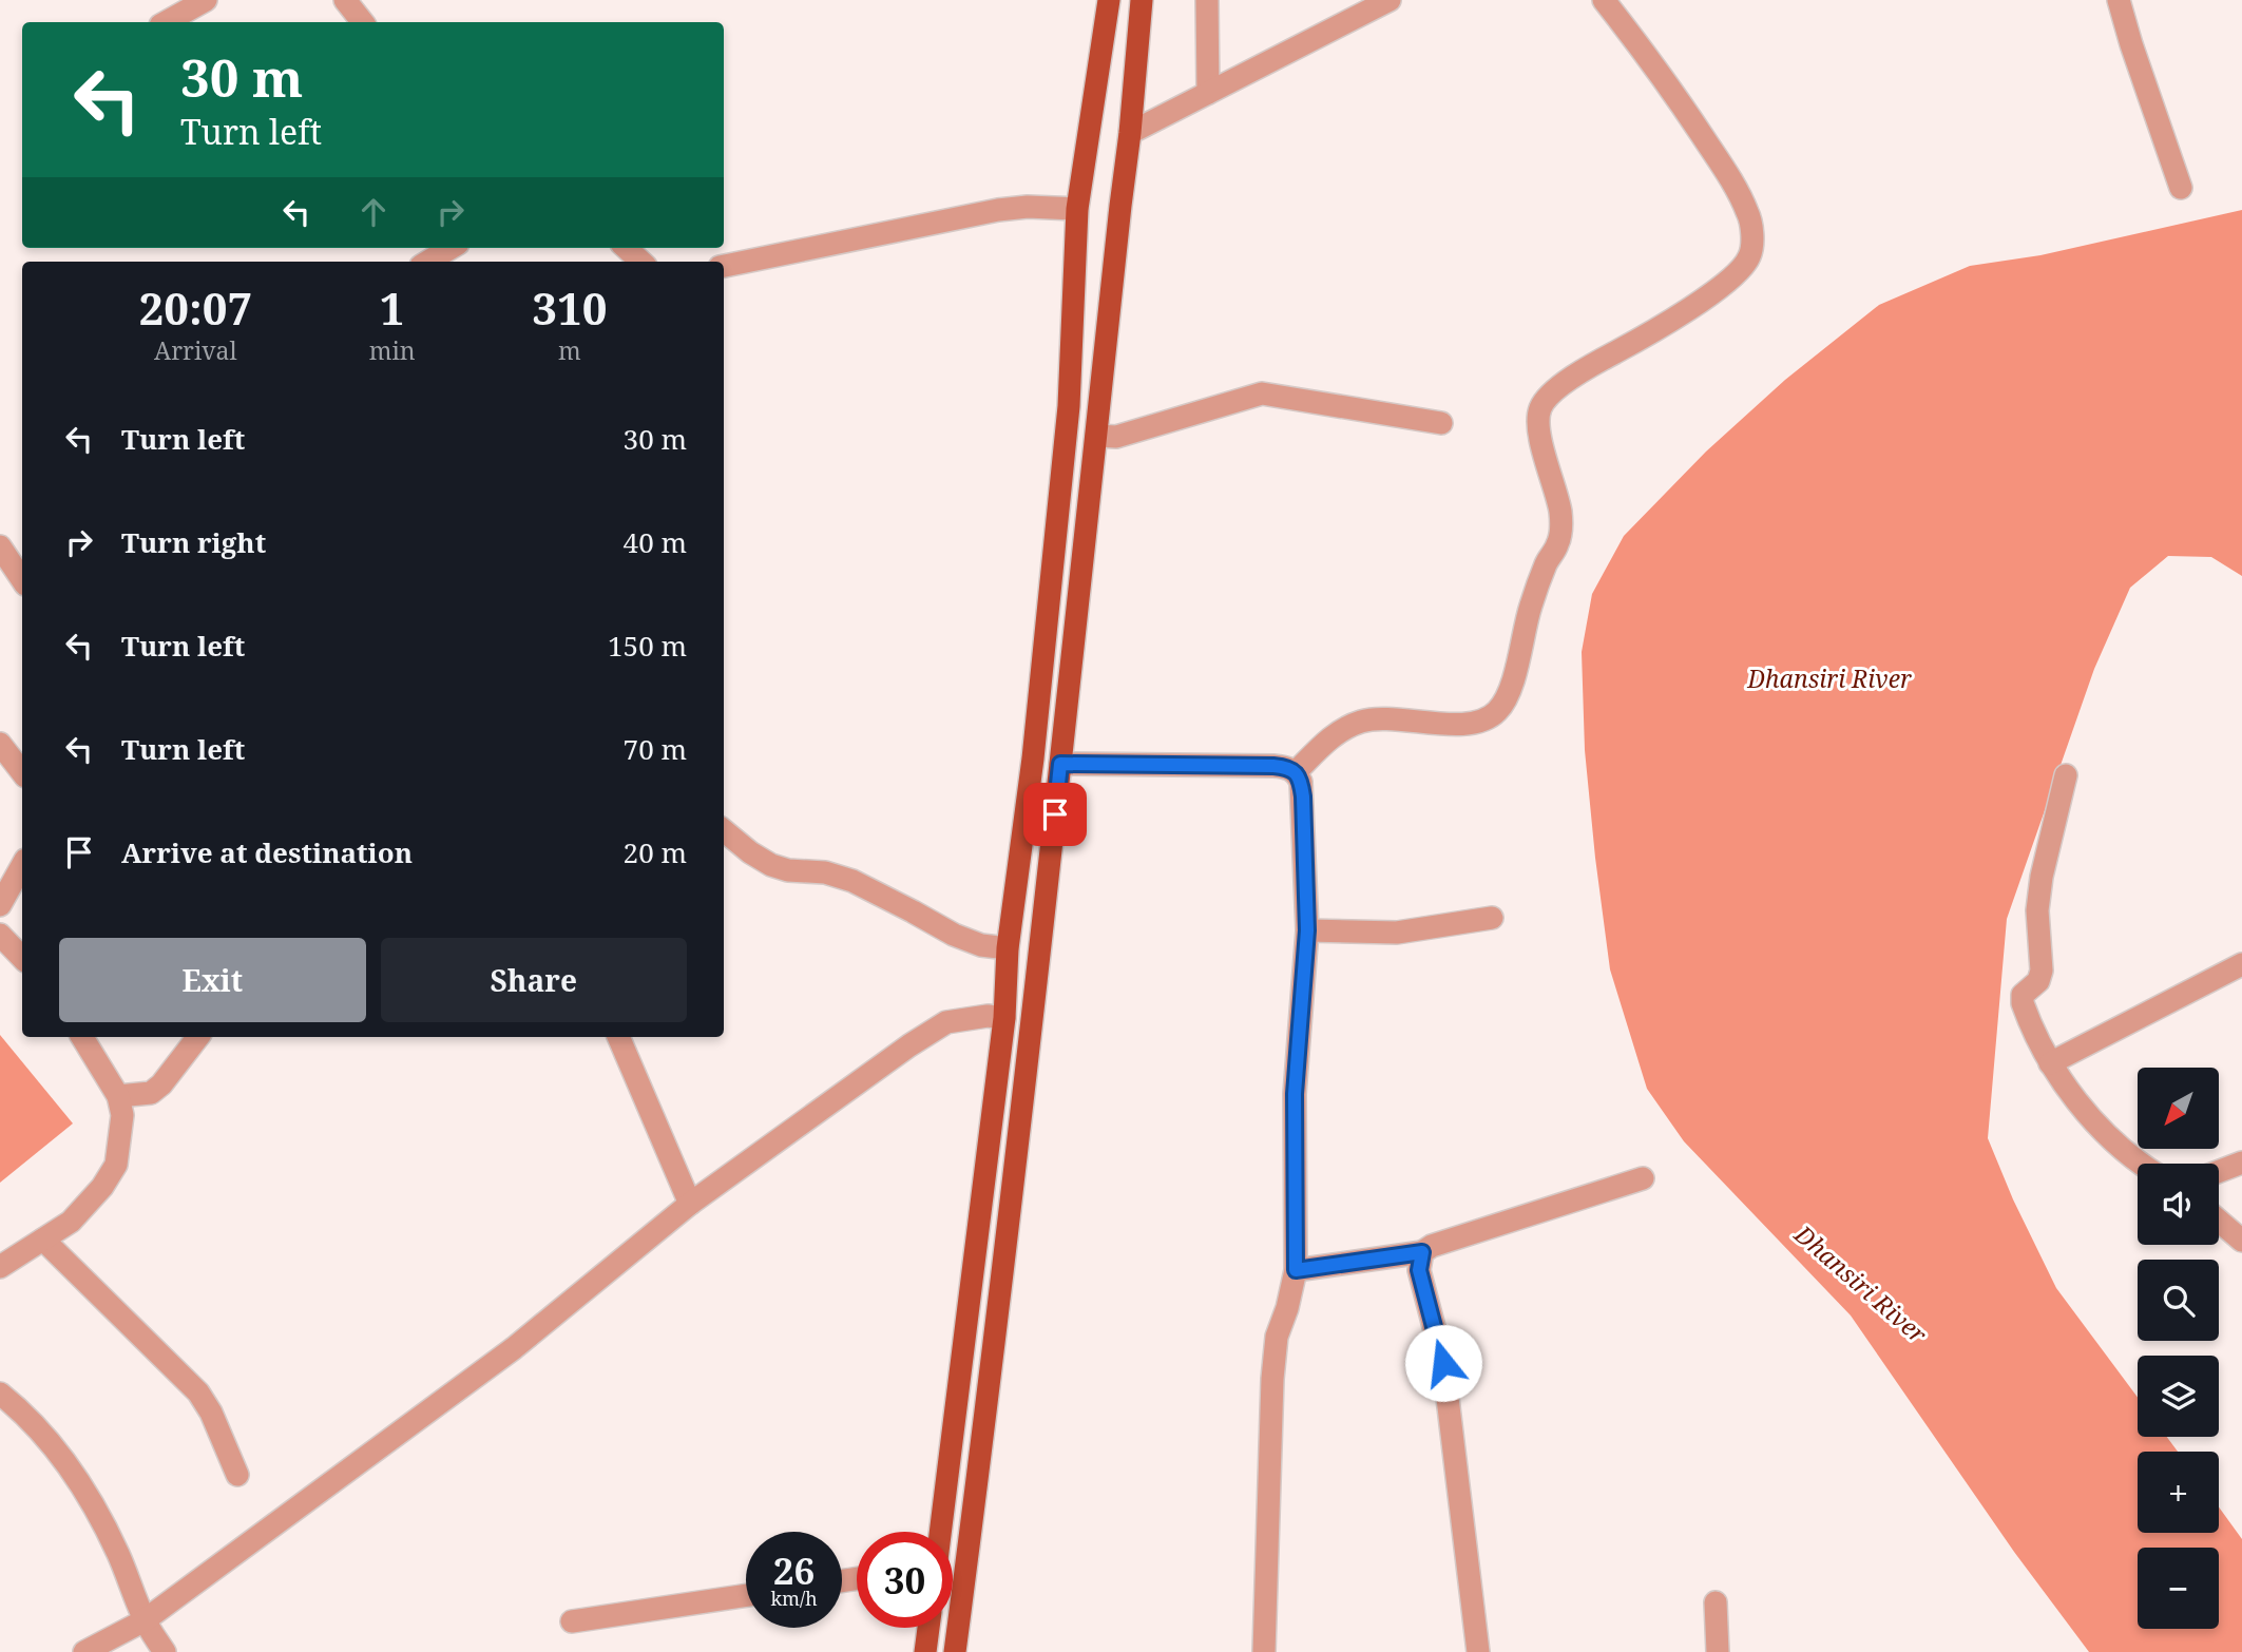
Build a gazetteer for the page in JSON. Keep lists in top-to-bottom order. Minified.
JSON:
{"water":["Dhansiri River"],"north":"bottom left","page":{"turn":["30 m","Turn left"],"eta":["20:07","Arrival","1","min","310","m"],"list":[{"name":"Turn left","value":"30 m"},{"name":"Turn right","value":"40 m"},{"name":"Turn left","value":"150 m"},{"name":"Turn left","value":"70 m"},{"name":"Arrive at destination","value":"20 m"}],"buttons":["Exit","Share"],"map_buttons":["+","−"],"speed":"26 km/h","limit":"30"}}
